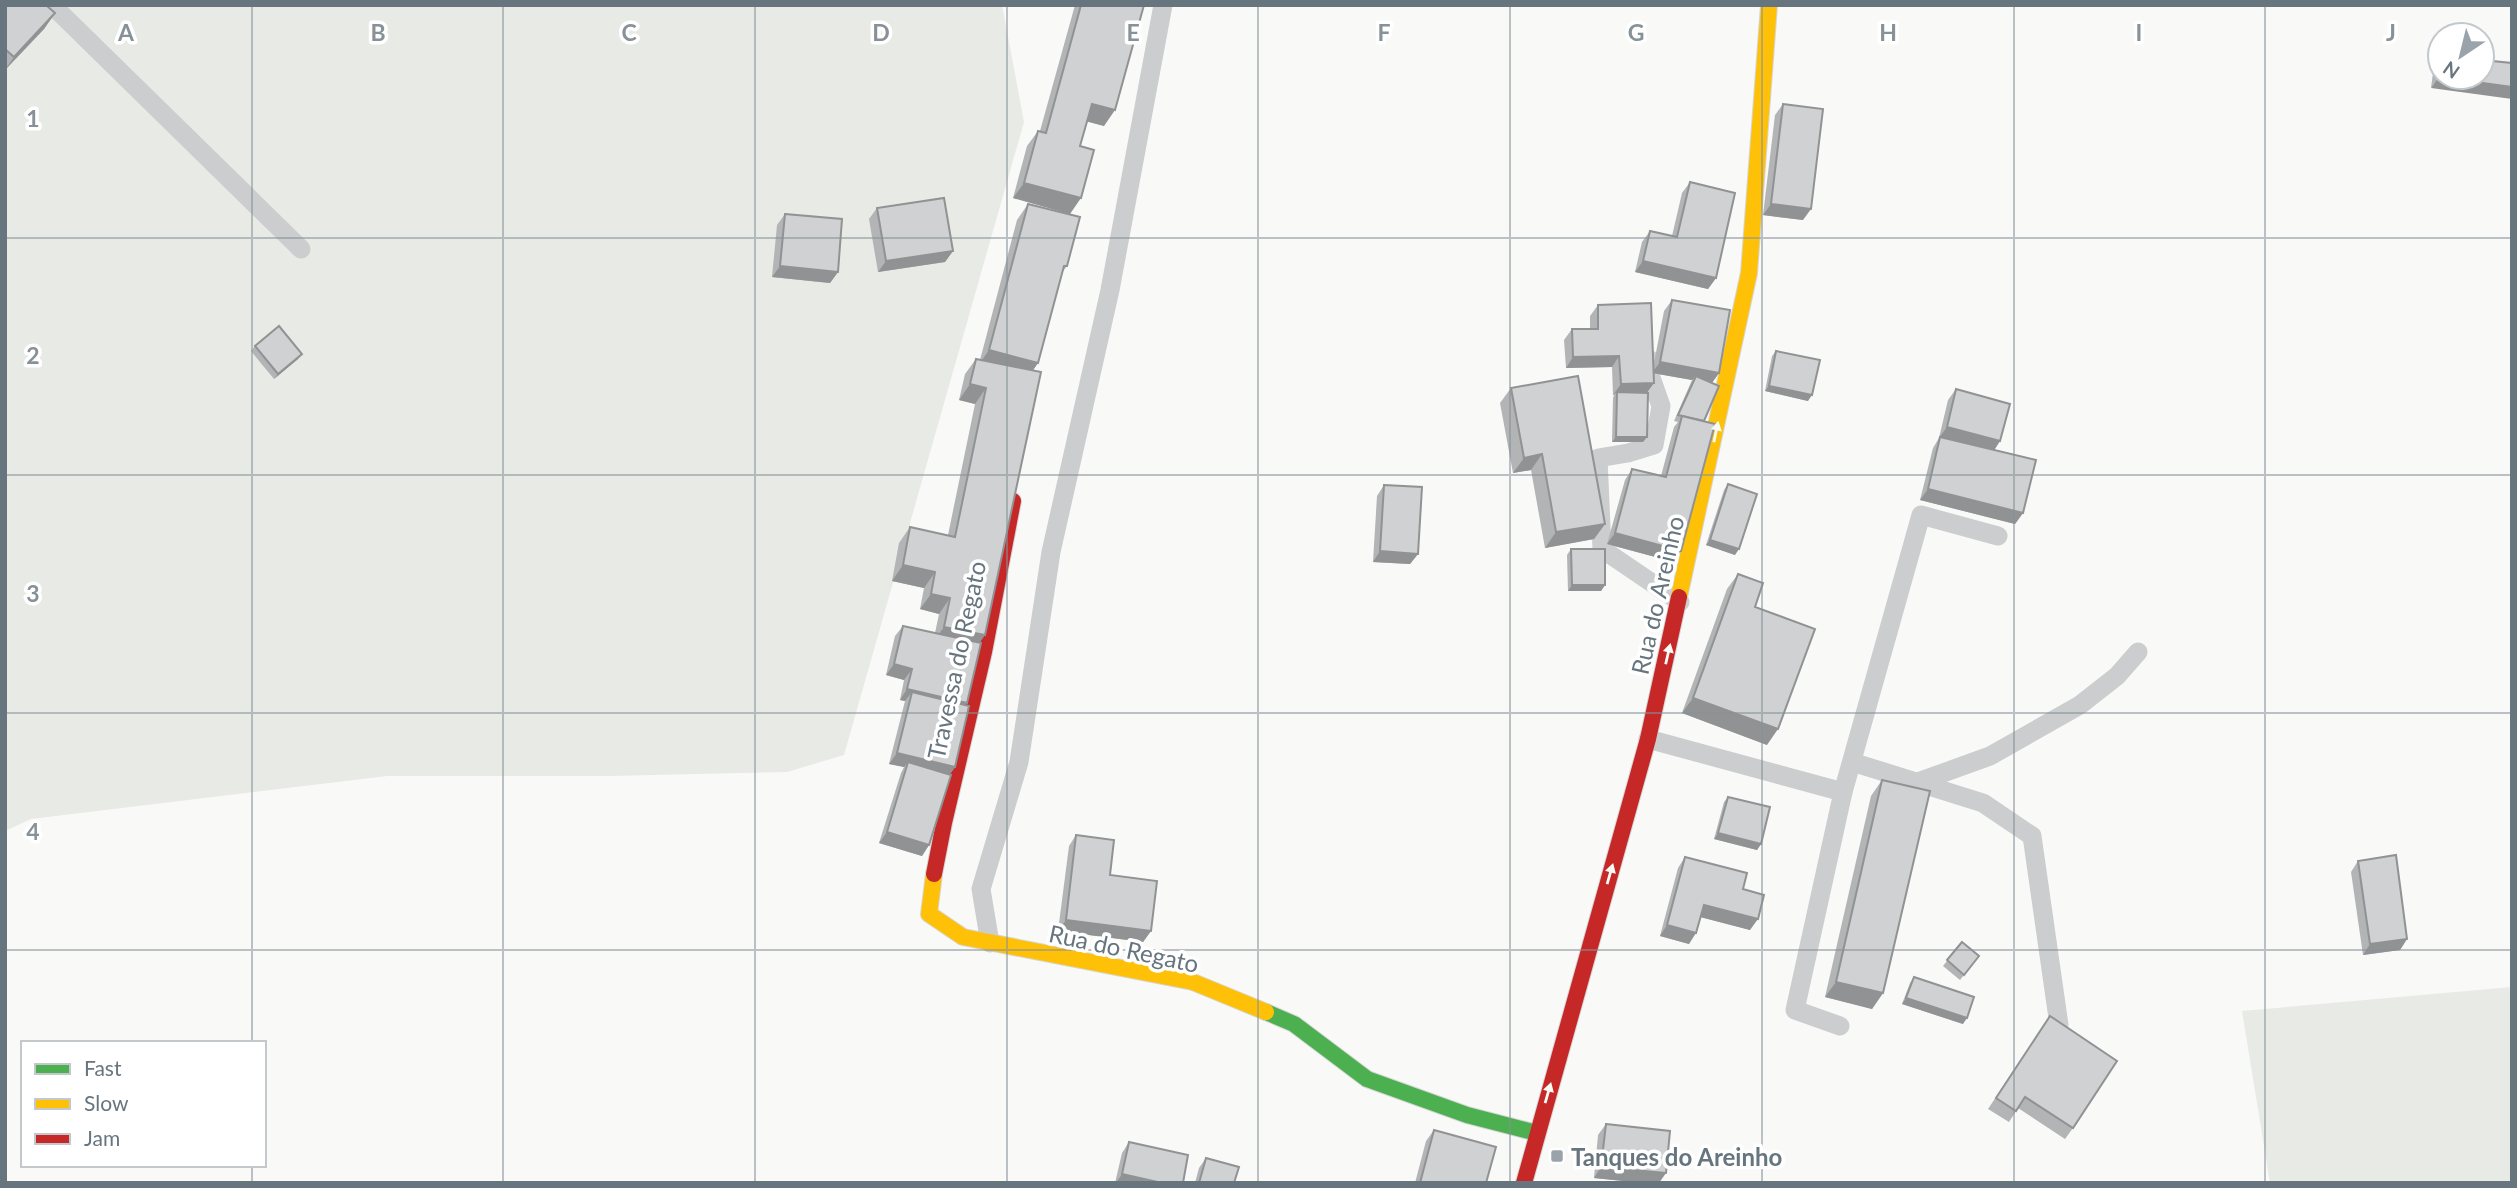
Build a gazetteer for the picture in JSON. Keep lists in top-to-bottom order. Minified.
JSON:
{"streets":{"street":["Rua do Areinho","Travessa do Regato","Rua do Regato"]},"crossings":[["Rua do Areinho","Rua do Regato"],["Travessa do Regato","Rua do Regato"]],"one_way":["Rua do Areinho"],"places":{"transit":["Tanques do Areinho"]},"legend":["Fast","Slow","Jam"],"north":"bottom left","grid":{"columns":["A","B","C","D","E","F","G","H","I","J"],"rows":["1","2","3","4"]}}
